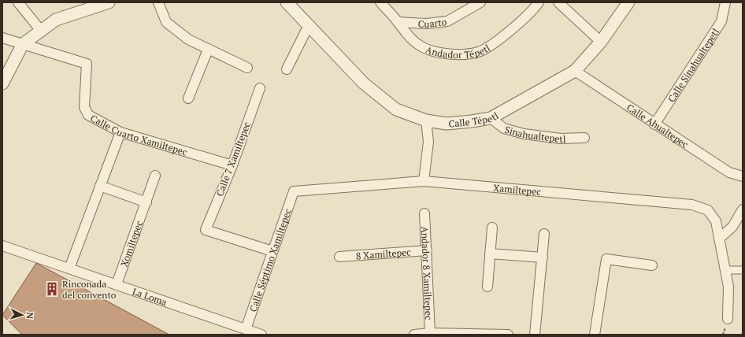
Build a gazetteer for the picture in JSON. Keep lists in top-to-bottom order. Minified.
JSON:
{"streets":{"street":["Cuarto","Andador Tépetl","Calle Sinahualtepetl","Calle Tépetl","Calle Ahualtepec","Sinahualtepetl","Calle Cuarto Xamiltepec","Calle 7 Xamiltepec","Xamiltepec","Xomiltepec","8 Xamiltepec","Calle Séptimo Xamiltepec","Andador 8 Xamiltepec","La Loma"]},"crossings":[["Cuarto","Andador Tépetl"],["Calle Sinahualtepetl","Calle Ahualtepec"],["Calle Tépetl","Calle Ahualtepec"],["Calle Tépetl","Sinahualtepetl"],["Calle Cuarto Xamiltepec","Calle 7 Xamiltepec"],["Calle 7 Xamiltepec","Calle Séptimo Xamiltepec"],["Xamiltepec","Calle Séptimo Xamiltepec"],["Xomiltepec","La Loma"],["8 Xamiltepec","Andador 8 Xamiltepec"],["Calle Séptimo Xamiltepec","La Loma"]],"places":{"building":["Rinconada del convento"]},"north":"right"}
